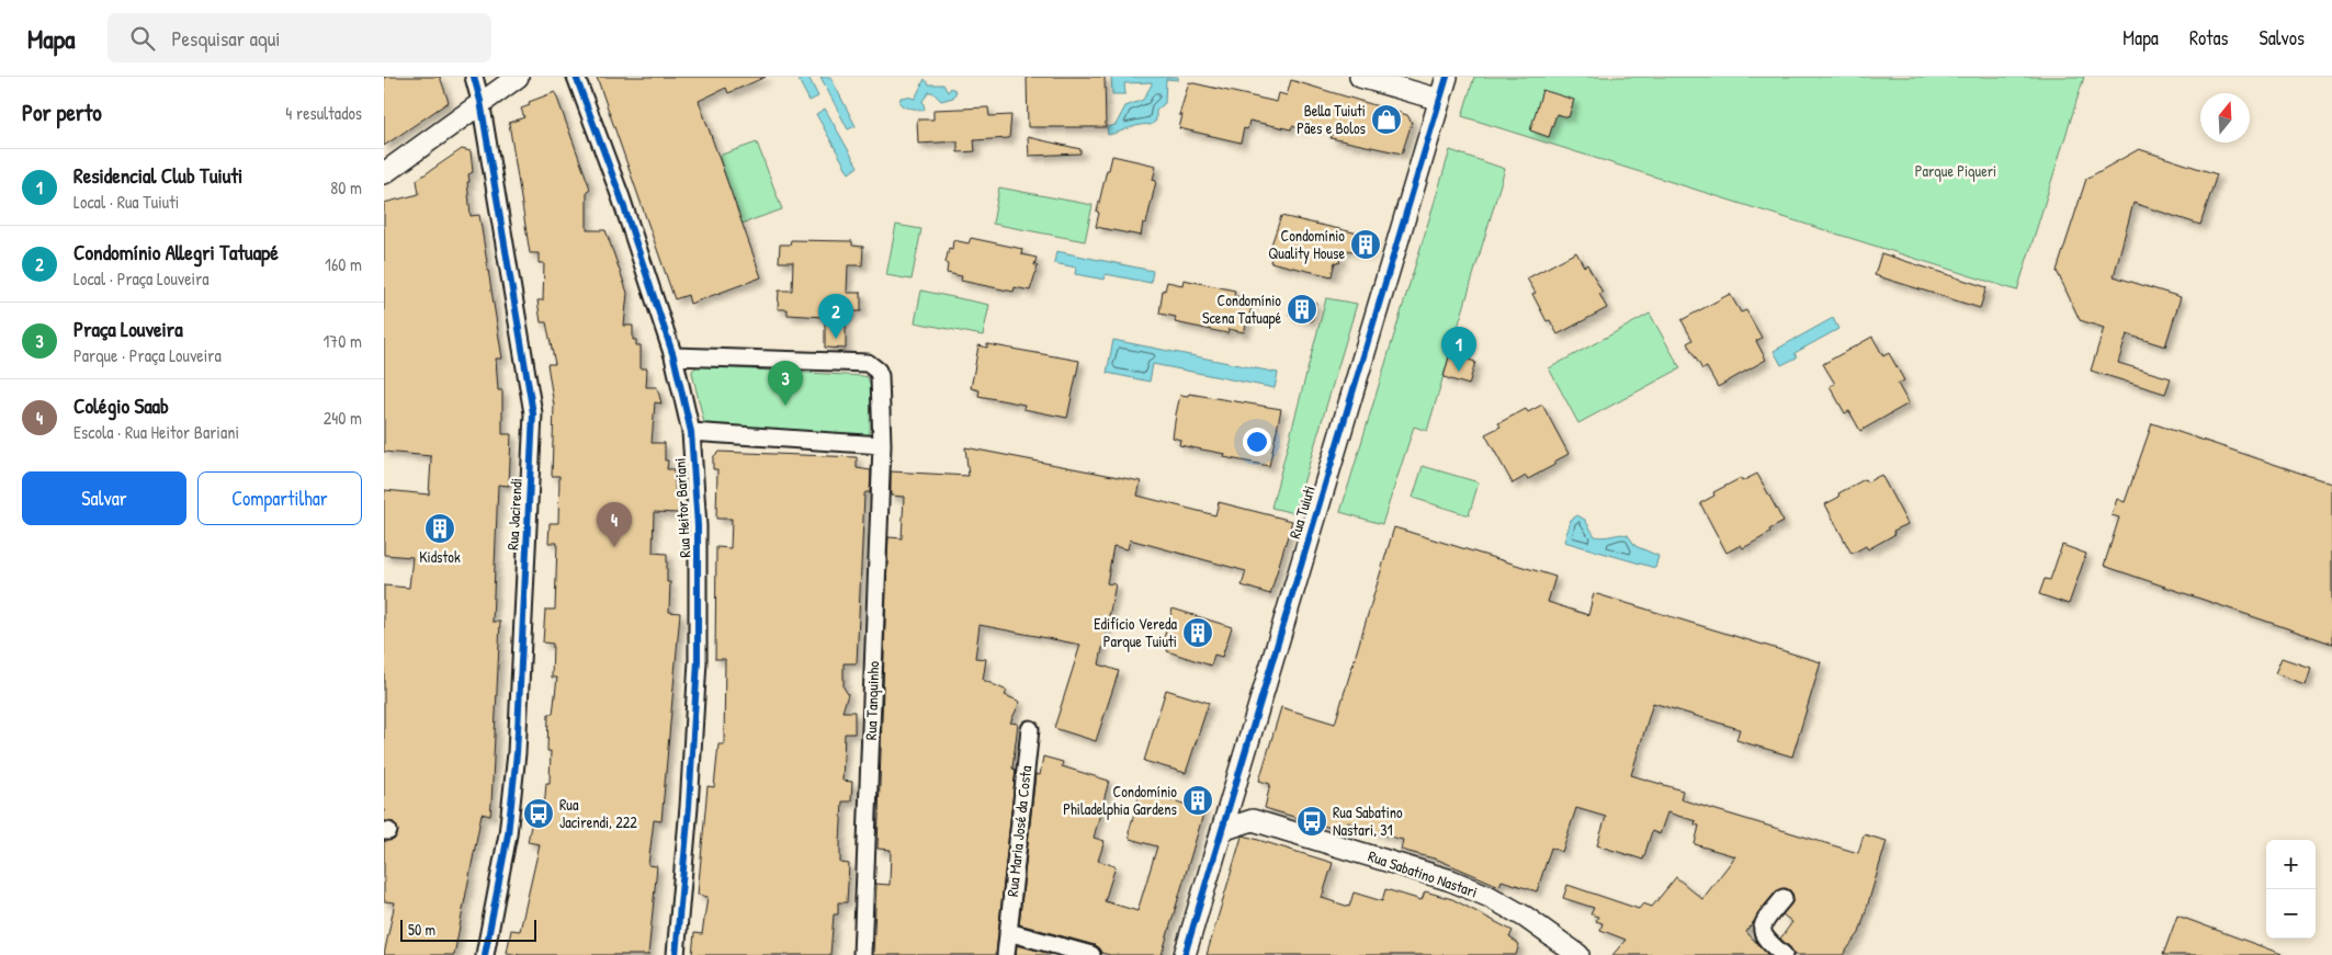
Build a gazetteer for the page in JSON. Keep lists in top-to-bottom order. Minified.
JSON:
{"streets":{"street":["Rua Heitor Bariani","Rua Tuiuti","Rua Jacirendi","Rua Tanquinho","Rua Maria José da Costa","Rua Sabatino Nastari"]},"crossings":[["Rua Heitor Bariani","Rua Tanquinho"]],"parks":["Parque Piqueri"],"places":{"shop":["Bella Tuiuti Pães e Bolos"],"building":["Condomínio Quality House","Condomínio Scena Tatuapé","Kidstok","Edifício Vereda Parque Tuiuti","Condomínio Philadelphia Gardens"],"bus stop":["Rua Jacirendi, 222","Rua Sabatino Nastari, 31"]},"scale_bar":"50 m","north":"top","page":{"header":"Mapa","search":"Pesquisar aqui","nav":["Mapa","Rotas","Salvos"],"heading":["Por perto","4 resultados"],"list":[{"mark":"1","name":"Residencial Club Tuiuti","note":"Local · Rua Tuiuti","value":"80 m"},{"mark":"2","name":"Condomínio Allegri Tatuapé","note":"Local · Praça Louveira","value":"160 m"},{"mark":"3","name":"Praça Louveira","note":"Parque · Praça Louveira","value":"170 m"},{"mark":"4","name":"Colégio Saab","note":"Escola · Rua Heitor Bariani","value":"240 m"}],"pins":["2","1","3","4"],"buttons":["Salvar","Compartilhar"],"map_buttons":["+","−"],"scale":"50 m"}}
